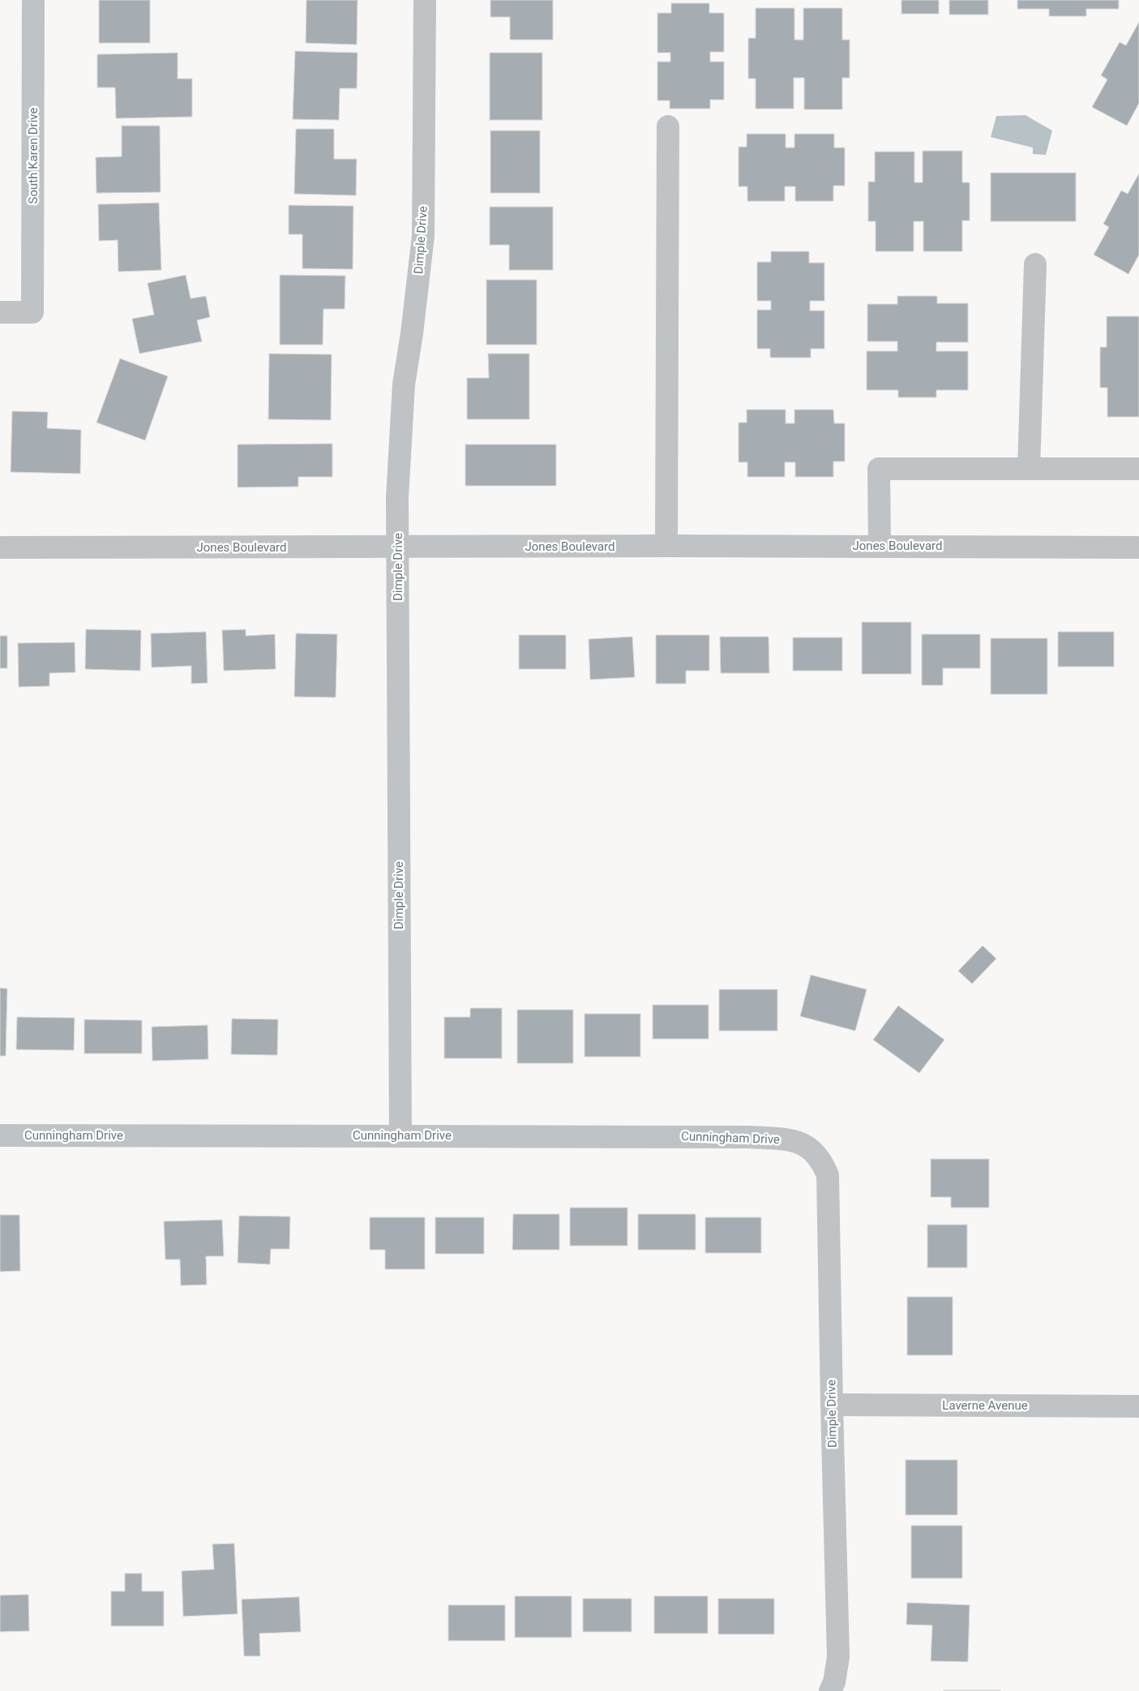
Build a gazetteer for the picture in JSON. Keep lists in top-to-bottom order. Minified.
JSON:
{"streets":{"street":["South Karen Drive","Dimple Drive","Jones Boulevard","Cunningham Drive","Laverne Avenue"]},"crossings":[["Dimple Drive","Jones Boulevard"],["Dimple Drive","Cunningham Drive"],["Dimple Drive","Laverne Avenue"]]}
